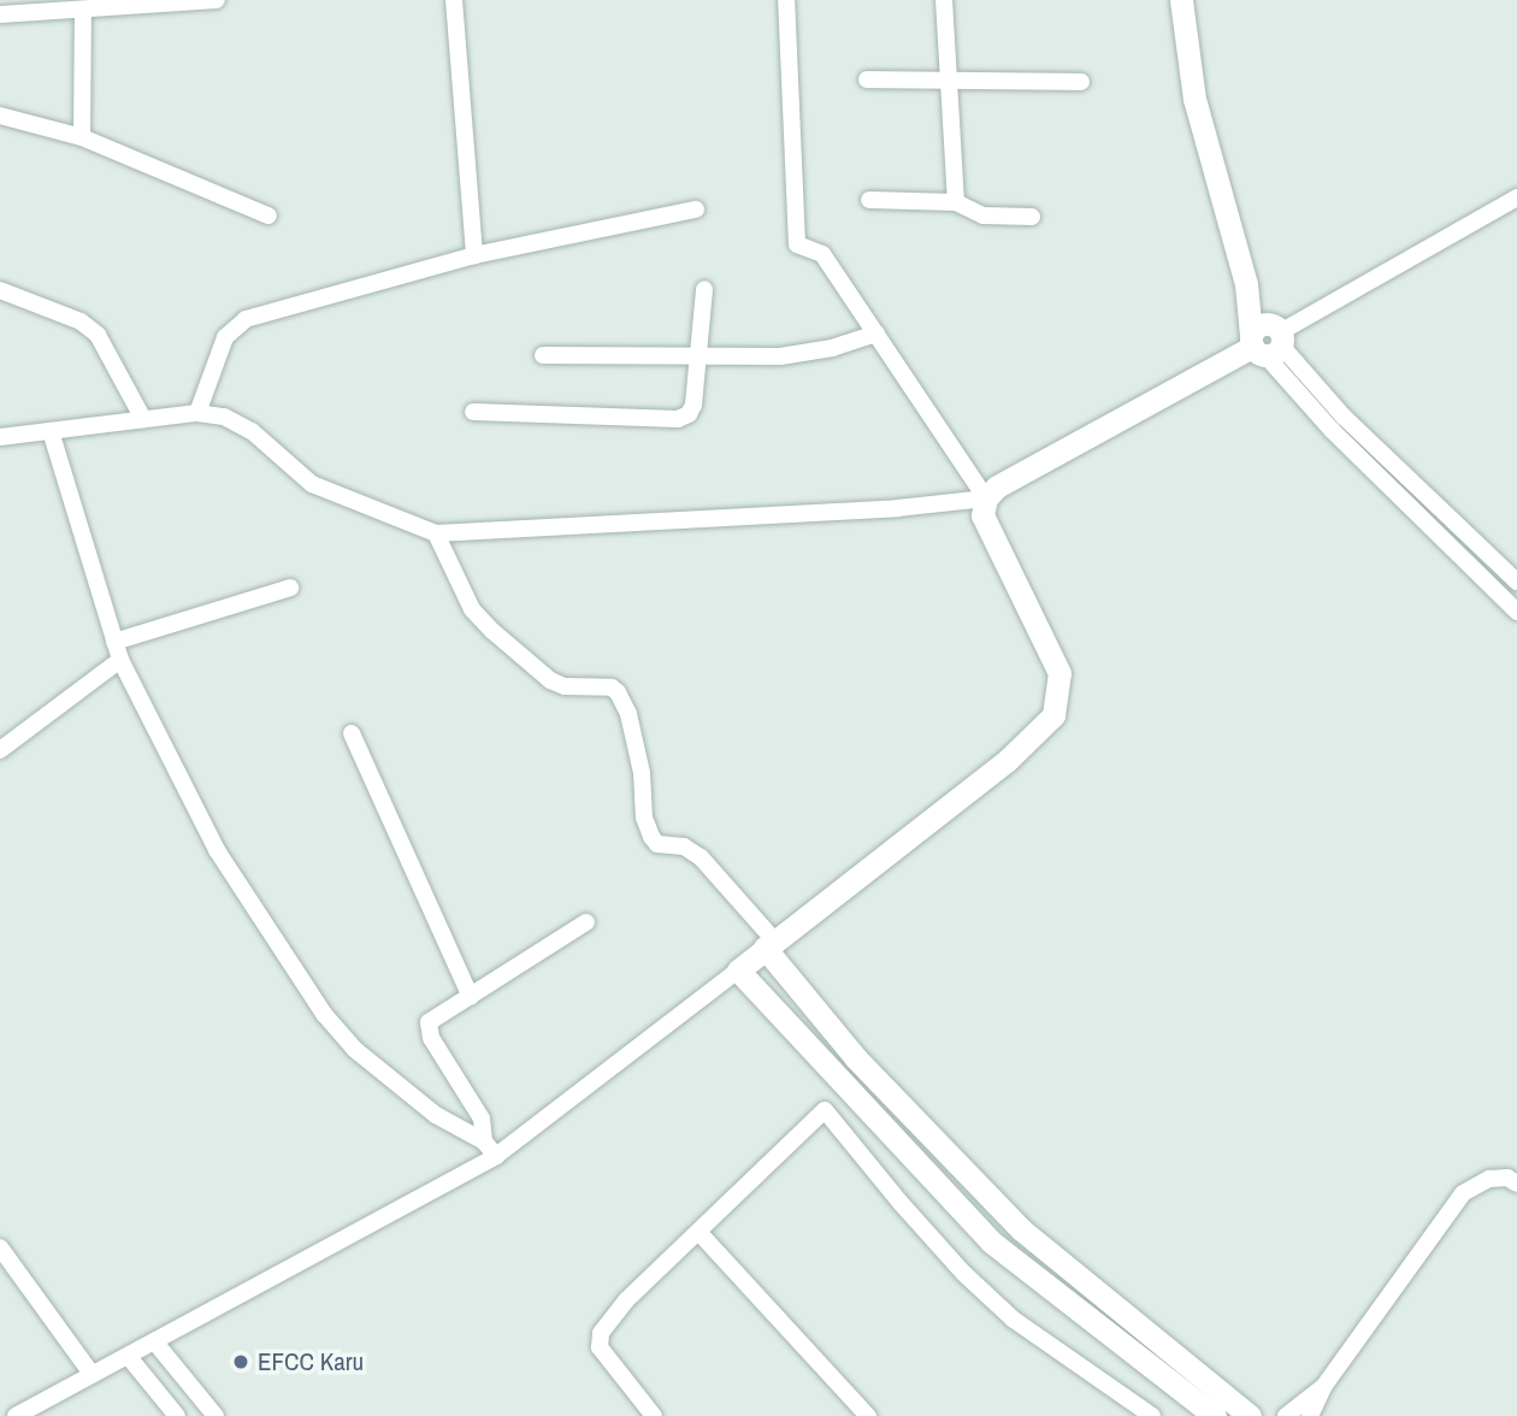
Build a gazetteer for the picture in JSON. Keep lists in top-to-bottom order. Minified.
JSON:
{"places":["EFCC Karu"]}
